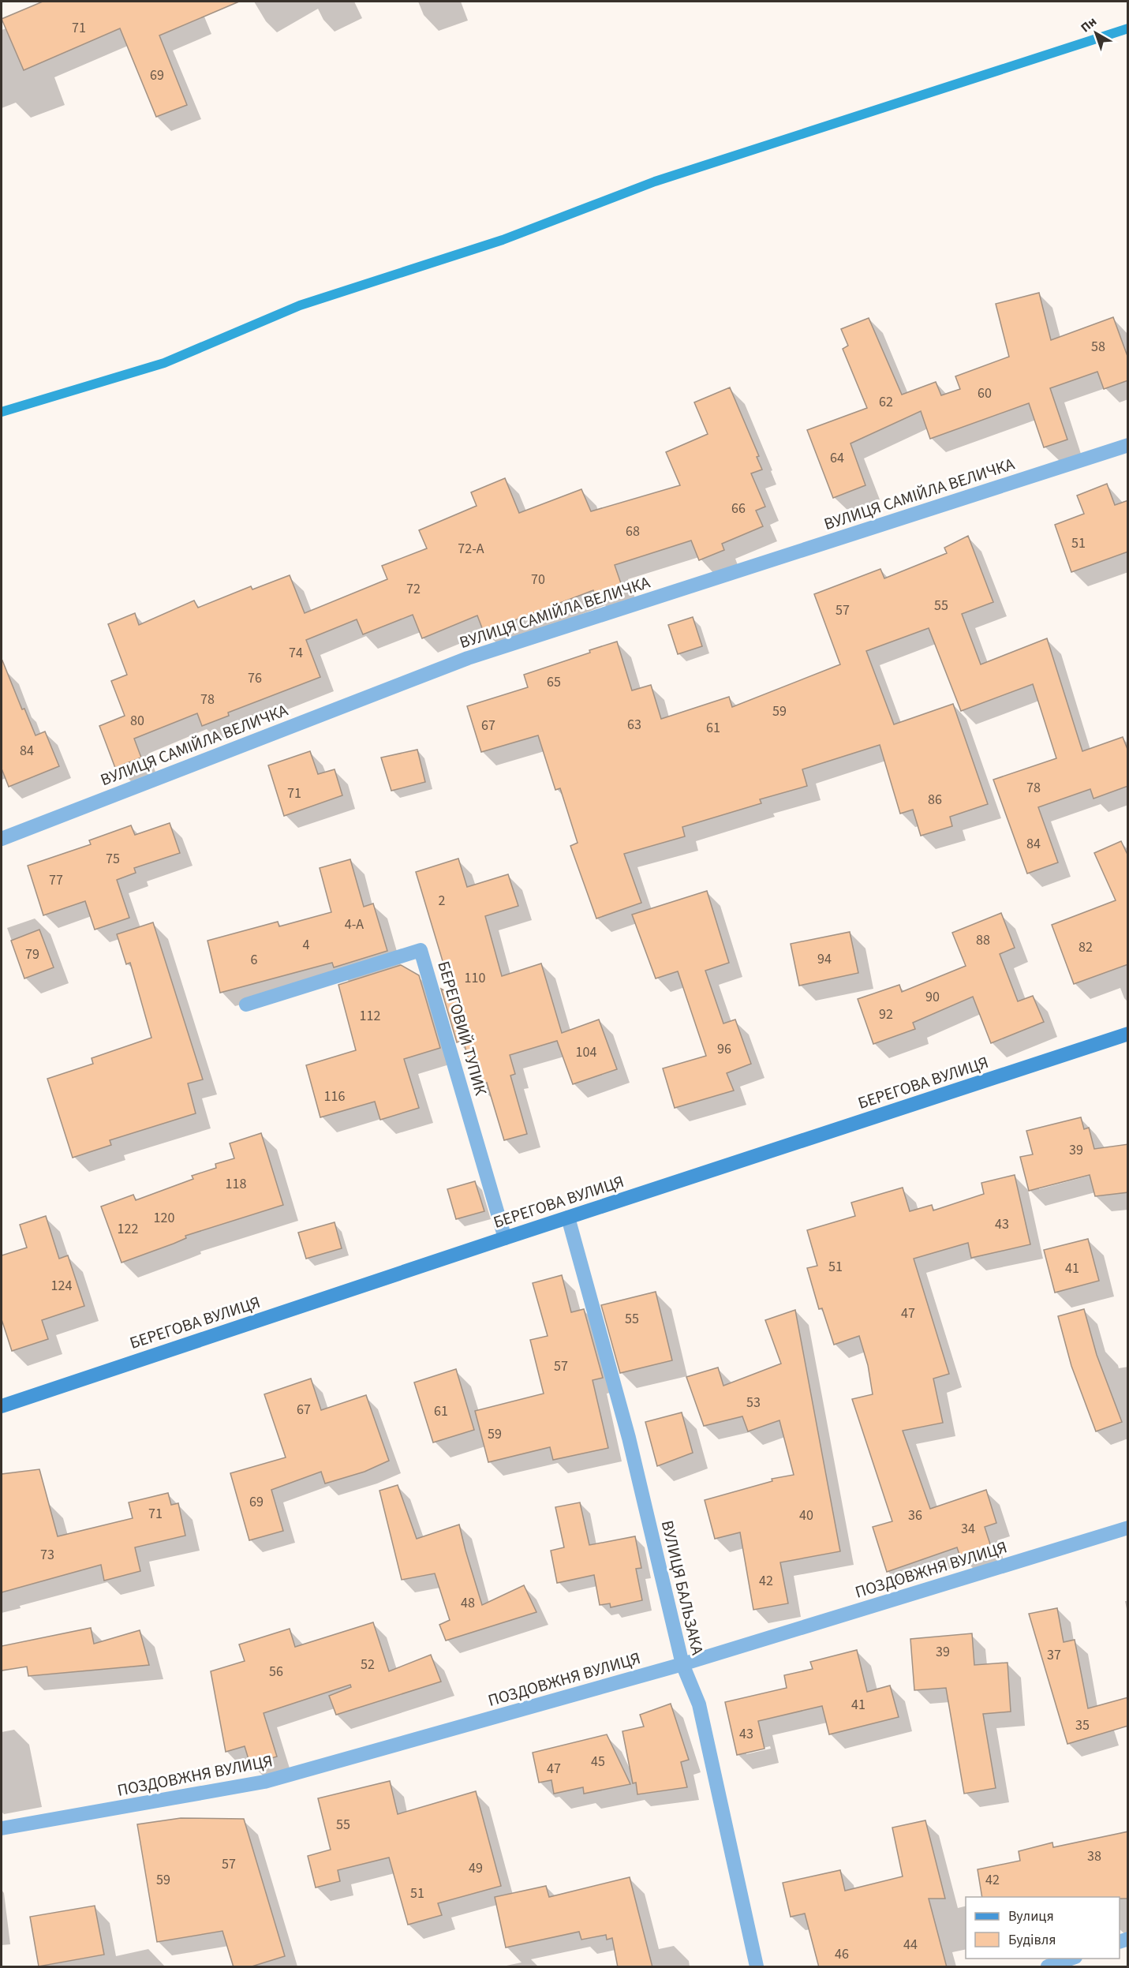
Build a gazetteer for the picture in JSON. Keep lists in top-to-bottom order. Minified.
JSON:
{"streets":{"street":["ВУЛИЦЯ САМІЙЛА ВЕЛИЧКА","БЕРЕГОВИЙ ТУПИК","БЕРЕГОВА ВУЛИЦЯ","ПОЗДОВЖНЯ ВУЛИЦЯ","ВУЛИЦЯ БАЛЬЗАКА"]},"crossings":[["БЕРЕГОВИЙ ТУПИК","БЕРЕГОВА ВУЛИЦЯ"],["БЕРЕГОВА ВУЛИЦЯ","ВУЛИЦЯ БАЛЬЗАКА"],["ПОЗДОВЖНЯ ВУЛИЦЯ","ВУЛИЦЯ БАЛЬЗАКА"]],"house_numbers":["71","69","58","60","62","64","66","68","51","72-А","70","72","55","57","74","76","65","78","59","80","63","67","61","84","78","71","86","84","75","77","2","4-А","88","4","82","79","94","6","110","90","92","112","96","104","116","39","118","120","43","122","51","41","124","47","55","57","53","67","61","59","69","71","40","36","34","73","42","48","39","37","52","56","41","35","43","45","47","55","38","57","49","59","42","51","44","46"],"legend":["Вулиця","Будівля"],"north":"top left"}
